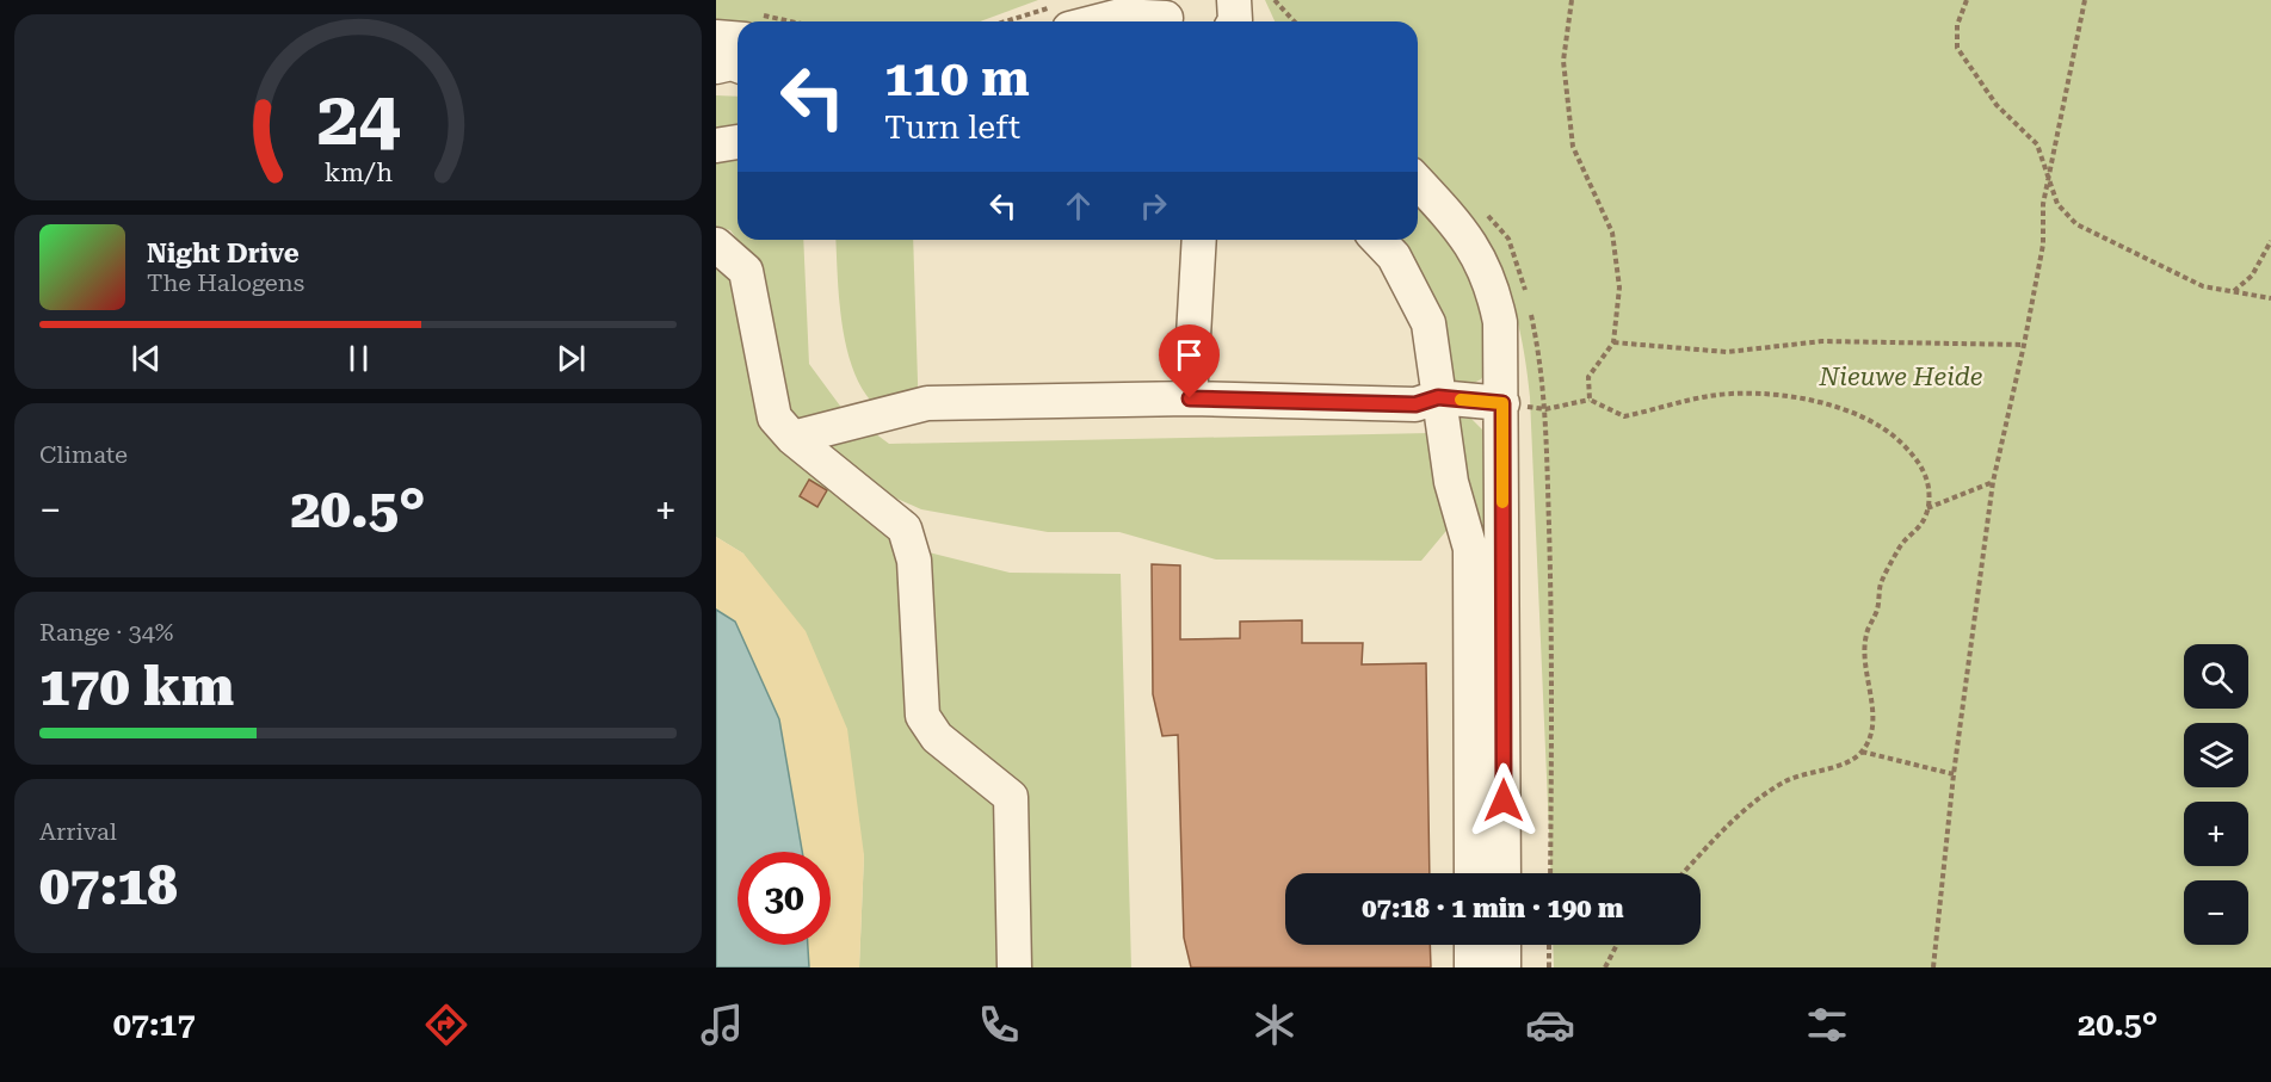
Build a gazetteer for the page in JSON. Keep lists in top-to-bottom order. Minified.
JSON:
{"parks":["Nieuwe Heide"],"page":{"turn":["110 m","Turn left"],"song":["Night Drive","The Halogens"],"tile":["Climate",["Range · 34%","170 km"],["Arrival","07:18"]],"heat":["−","20.5°","+"],"map_buttons":["+","−"],"limit":"30","trip":"07:18 · 1 min · 190 m","tabs":["07:17","20.5°"],"gauge":["24","km/h"]}}
